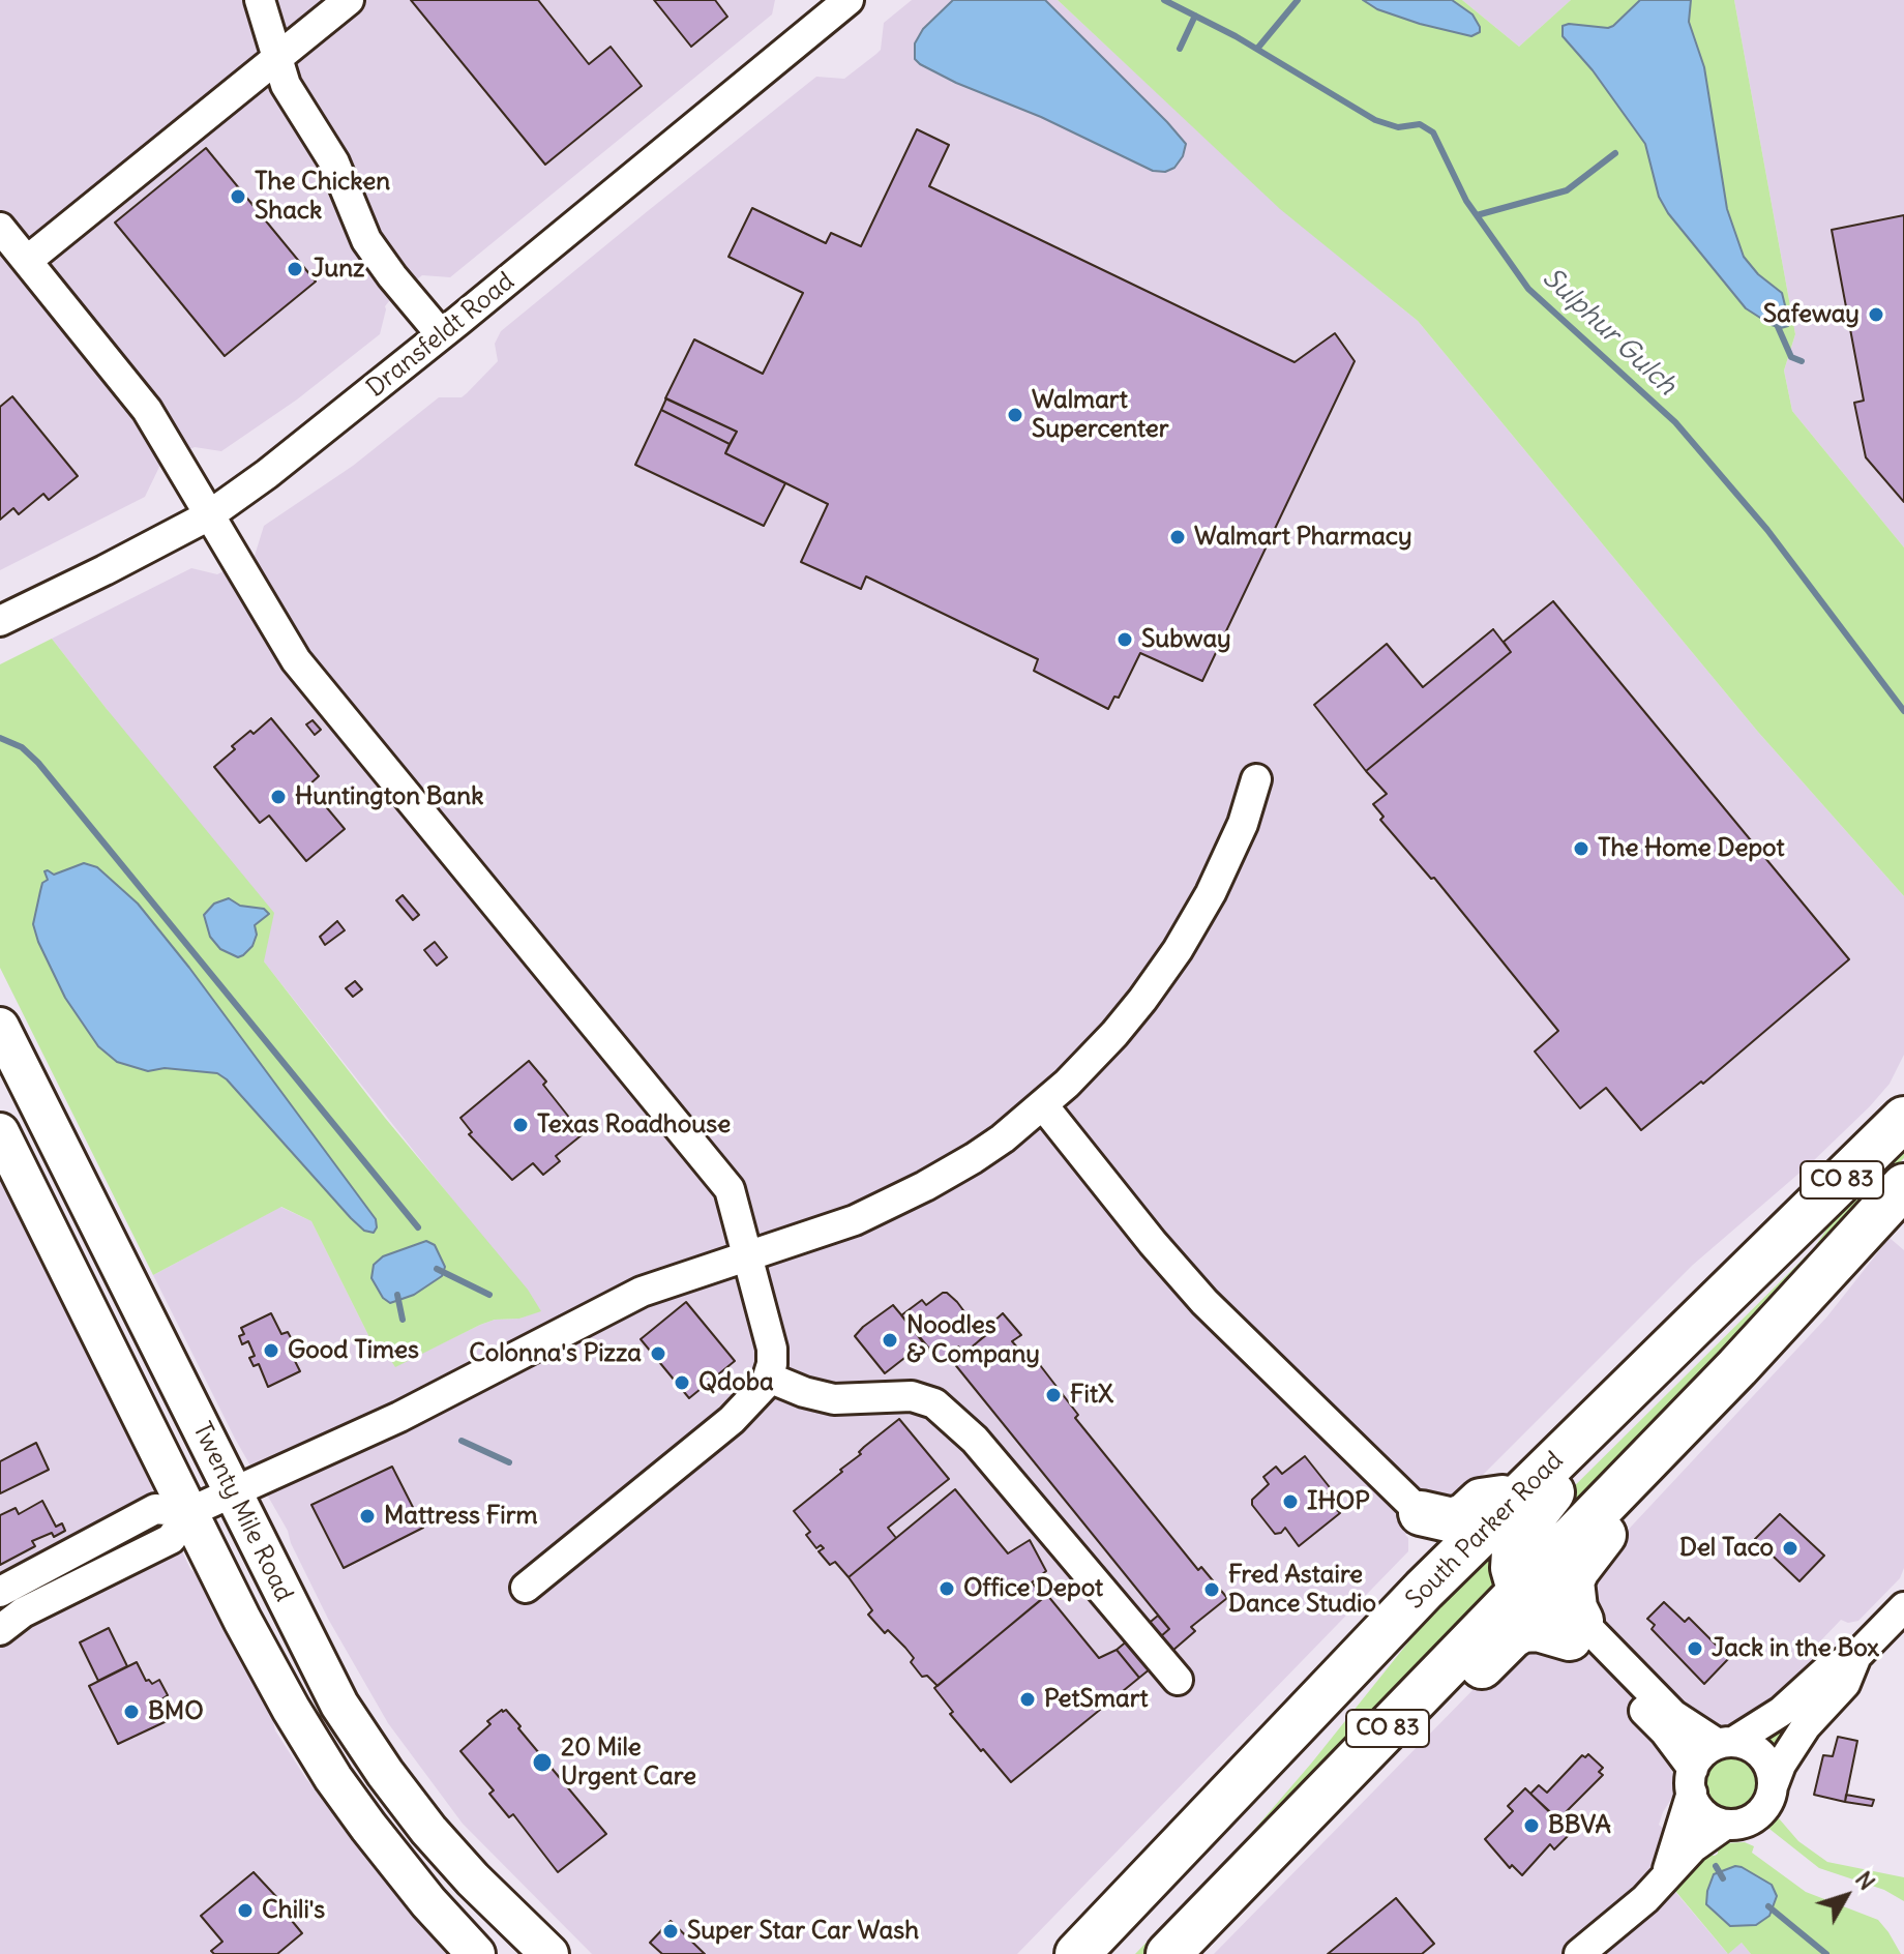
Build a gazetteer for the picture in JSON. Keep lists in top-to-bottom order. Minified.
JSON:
{"streets":{"highway":["CO 83","South Parker Road"],"main road":["Twenty Mile Road"],"street":["Dransfeldt Road"]},"water":["Sulphur Gulch"],"places":["The Chicken Shack","Junz","Safeway","Walmart Supercenter","Walmart Pharmacy","Subway","Huntington Bank","The Home Depot","Texas Roadhouse","Noodles & Company","Good Times","Colonna's Pizza","Qdoba","FitX","IHOP","Mattress Firm","Del Taco","Office Depot","Fred Astaire Dance Studio","Jack in the Box","PetSmart","BMO","20 Mile Urgent Care","BBVA","Chili's","Super Star Car Wash"],"north":"top right"}
